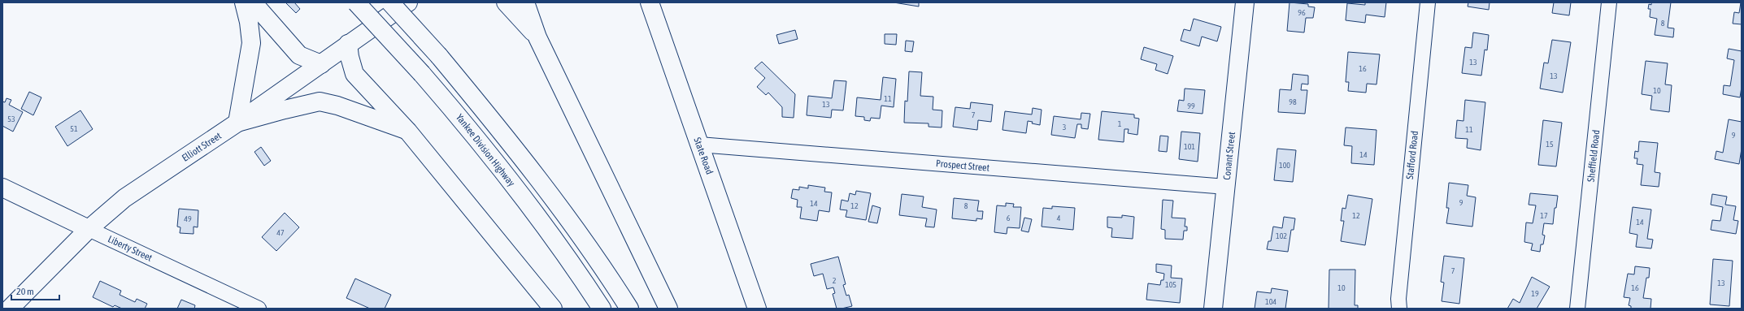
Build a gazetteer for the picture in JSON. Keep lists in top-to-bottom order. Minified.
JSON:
{"streets":{"main road":["Elliott Street","Yankee Division Highway","State Road","Conant Street","Liberty Street"],"street":["Stafford Road","Sheffield Road","Prospect Street"]},"crossings":[["Elliott Street","Liberty Street"],["State Road","Prospect Street"],["Conant Street","Prospect Street"]],"house_numbers":["96","8","13","16","13","10","11","98","13","99","7","53","1","3","51","11","9","15","101","14","100","9","14","12","8","12","17","6","4","49","14","47","102","7","2","13","105","10","16","19","104"],"scale_bar":"20 m"}
